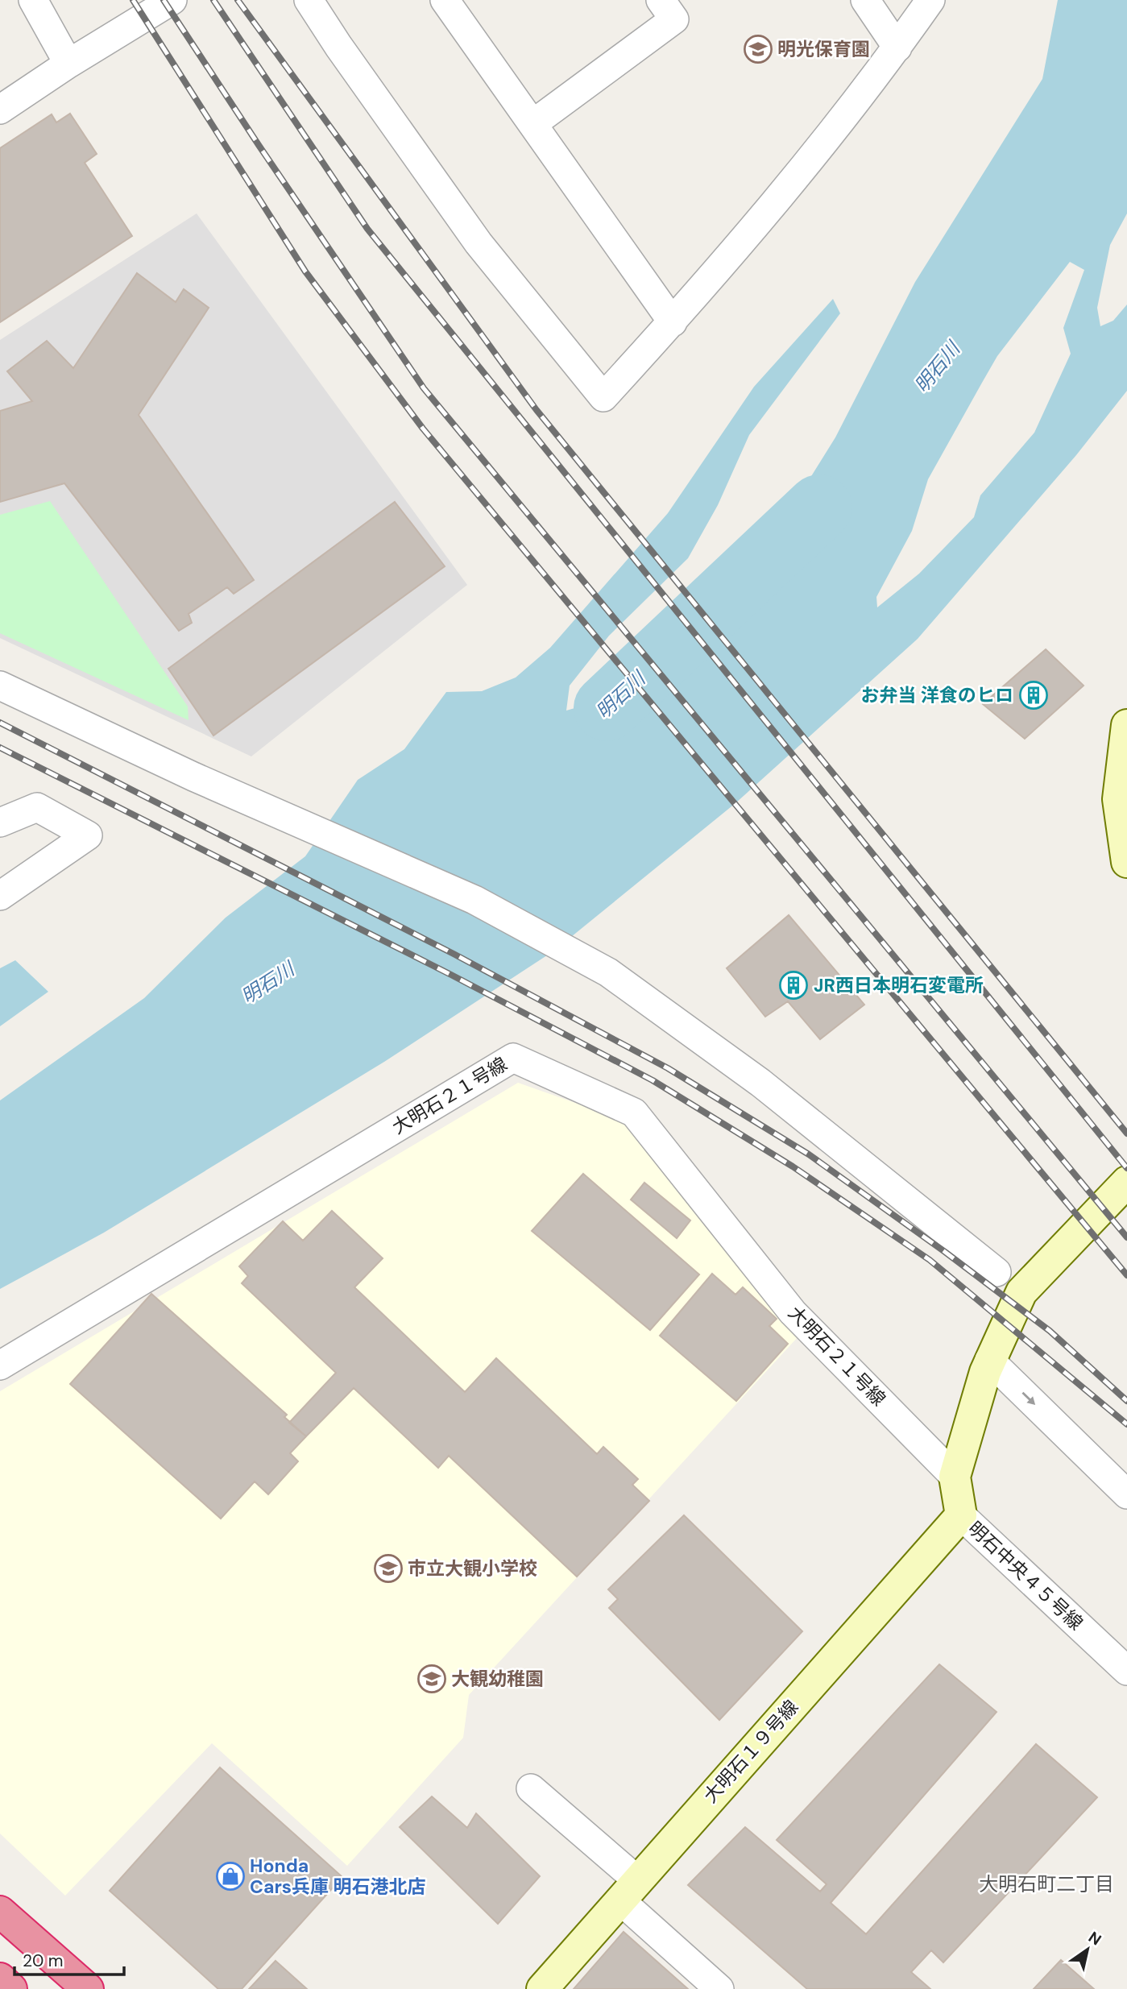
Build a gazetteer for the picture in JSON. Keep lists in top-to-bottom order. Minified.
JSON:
{"streets":{"street":["大明石２１号線","明石中央４５号線","大明石１９号線"]},"crossings":[["大明石２１号線","明石中央４５号線"],["明石中央４５号線","大明石１９号線"]],"districts":["大明石町二丁目"],"water":["明石川"],"places":{"school or university":["明光保育園","市立大観小学校","大観幼稚園"],"building":["お弁当 洋食のヒロ","JR西日本明石変電所"],"shop":["Honda Cars兵庫 明石港北店"]},"scale_bar":"20 m","north":"top right"}
